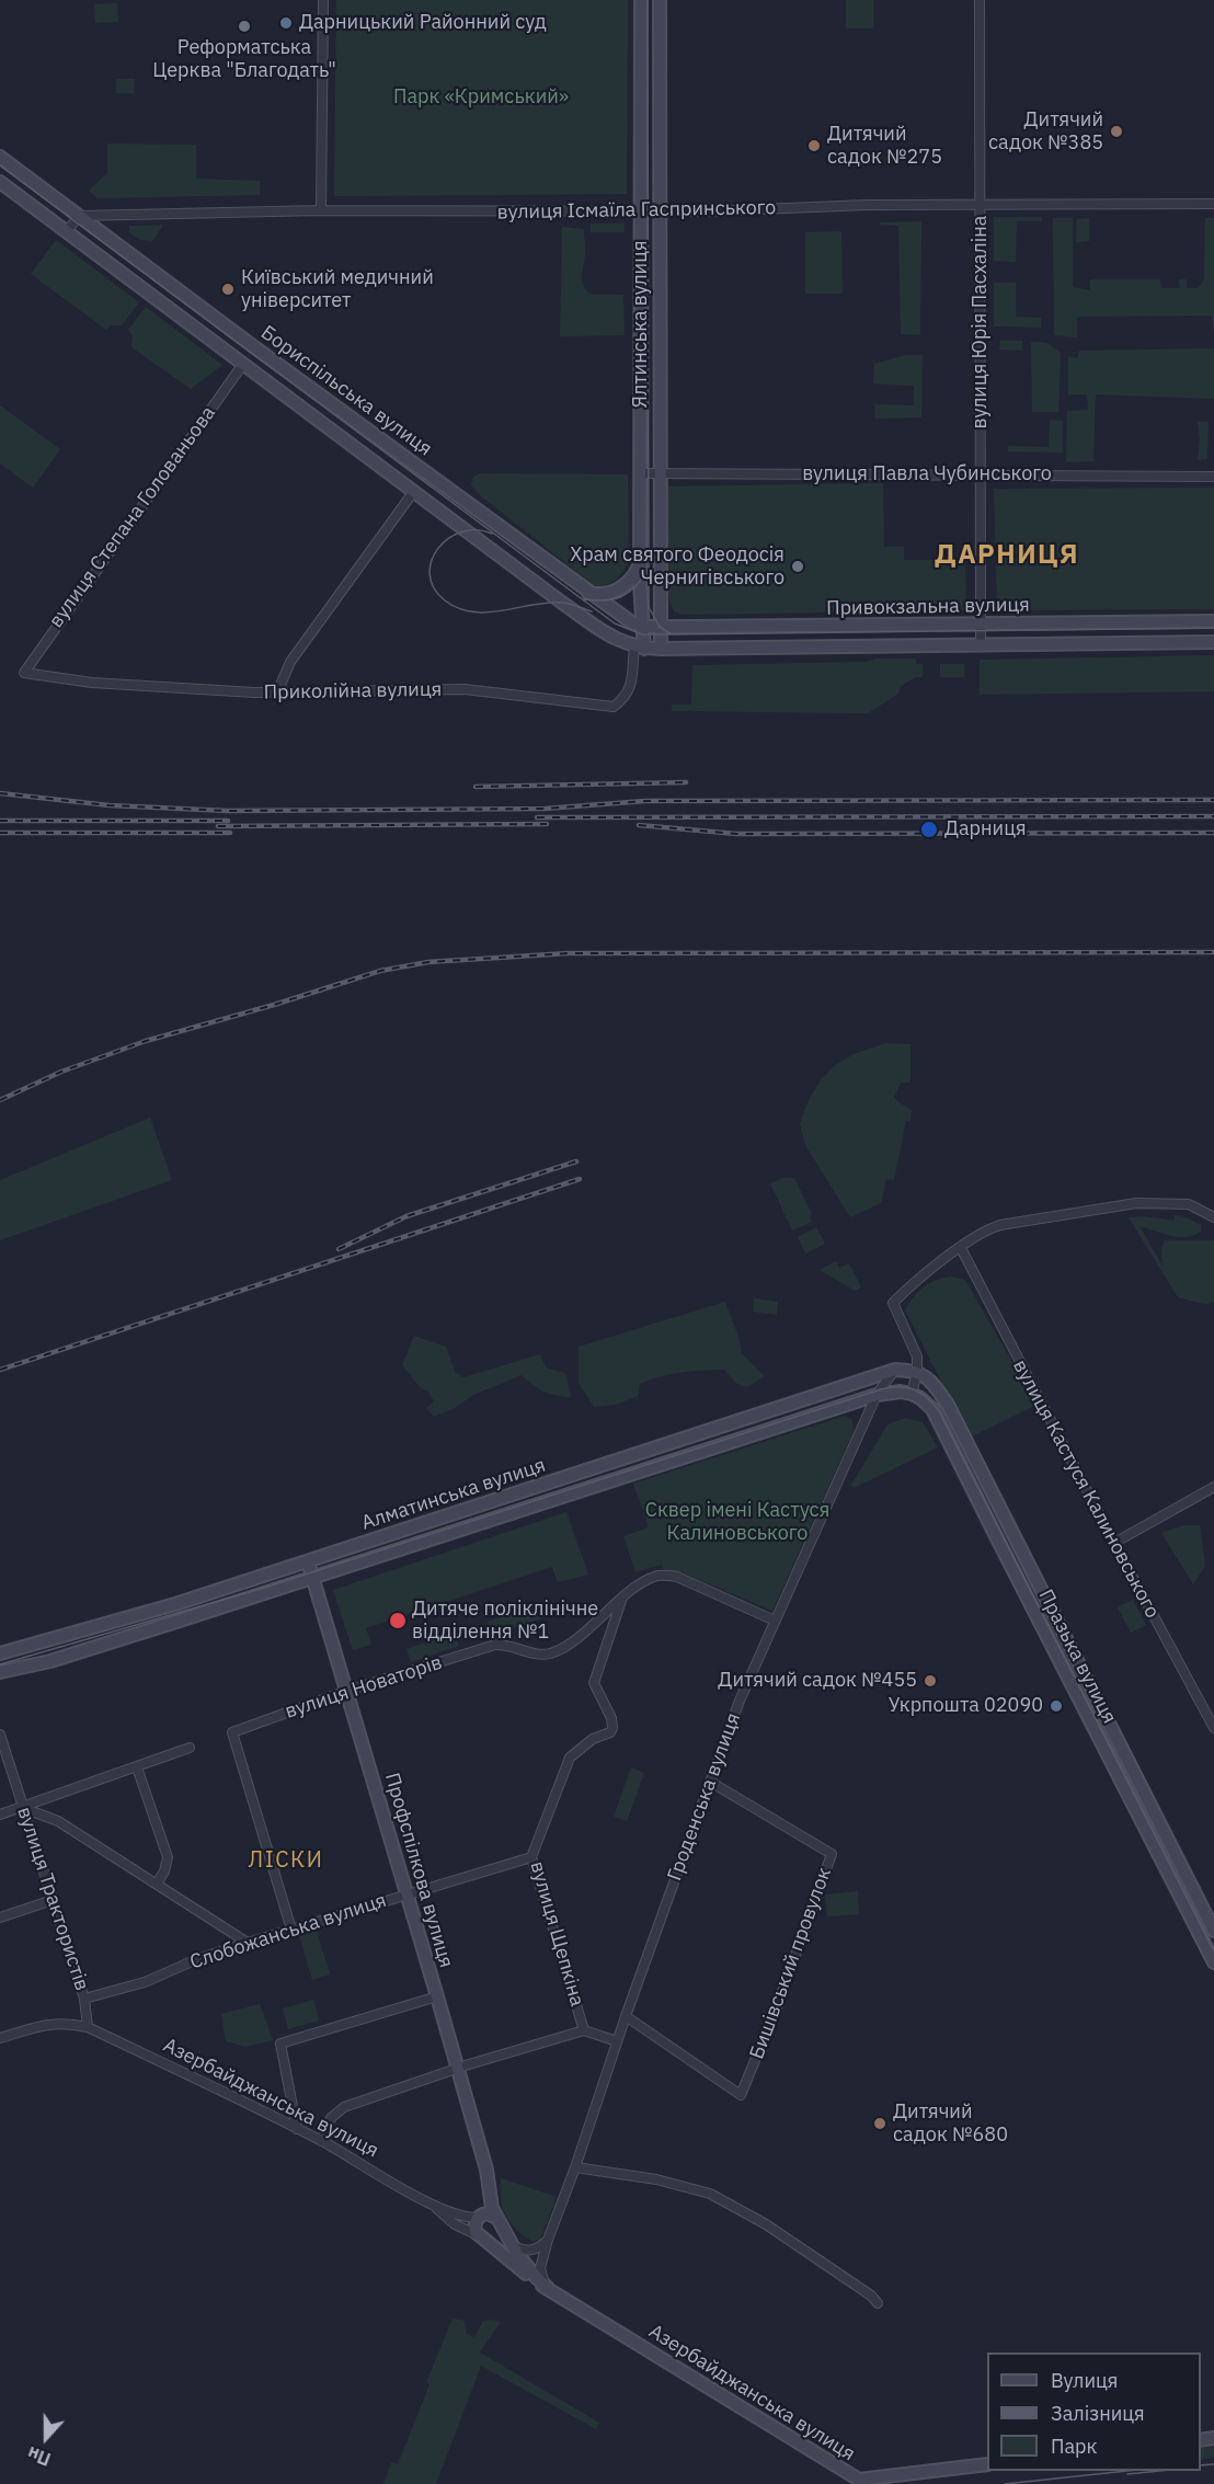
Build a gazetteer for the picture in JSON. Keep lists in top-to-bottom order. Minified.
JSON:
{"streets":{"street":["вулиця Ісмаїла Гаспринського","вулиця Юрія Пасхаліна","Ялтинська вулиця","Бориспільська вулиця","вулиця Павла Чубинського","вулиця Степана Голованьова","Привокзальна вулиця","Приколійна вулиця","вулиця Кастуся Калиновського","Алматинська вулиця","Празька вулиця","вулиця Новаторів","Гроденська вулиця","Профспілкова вулиця","вулиця Трактористів","Слобожанська вулиця","вулиця Щепкіна","Бишівський провулок","Азербайджанська вулиця"]},"crossings":[["вулиця Ісмаїла Гаспринського","вулиця Юрія Пасхаліна"],["вулиця Ісмаїла Гаспринського","Ялтинська вулиця"],["вулиця Ісмаїла Гаспринського","Бориспільська вулиця"],["вулиця Юрія Пасхаліна","вулиця Павла Чубинського"],["вулиця Юрія Пасхаліна","Привокзальна вулиця"],["Ялтинська вулиця","Бориспільська вулиця"],["Ялтинська вулиця","вулиця Павла Чубинського"],["Ялтинська вулиця","Привокзальна вулиця"],["Ялтинська вулиця","Приколійна вулиця"],["Бориспільська вулиця","вулиця Степана Голованьова"],["Бориспільська вулиця","Привокзальна вулиця"],["Бориспільська вулиця","Приколійна вулиця"],["вулиця Степана Голованьова","Приколійна вулиця"],["Привокзальна вулиця","Приколійна вулиця"],["Алматинська вулиця","Празька вулиця"],["Алматинська вулиця","Гроденська вулиця"],["Алматинська вулиця","Профспілкова вулиця"],["вулиця Новаторів","Гроденська вулиця"],["вулиця Новаторів","Профспілкова вулиця"],["вулиця Новаторів","Слобожанська вулиця"],["вулиця Новаторів","вулиця Щепкіна"],["Гроденська вулиця","Бишівський провулок"],["Гроденська вулиця","Азербайджанська вулиця"],["Профспілкова вулиця","Слобожанська вулиця"],["Профспілкова вулиця","Азербайджанська вулиця"],["вулиця Трактористів","Слобожанська вулиця"],["вулиця Трактористів","Азербайджанська вулиця"],["Слобожанська вулиця","вулиця Щепкіна"]],"districts":["ДАРНИЦЯ","ЛІСКИ"],"parks":["Парк «Кримський»","Сквер імені Кастуся Калиновського"],"places":["Дарницький Районний суд","Реформатська Церква \"Благодать\"","Дитячий садок №385","Дитячий садок №275","Київський медичний університет","Храм святого Феодосія Чернигівського","Дарниця","Дитяче поліклінічне відділення №1","Дитячий садок №455","Укрпошта 02090","Дитячий садок №680"],"legend":["Вулиця","Залізниця","Парк"],"north":"bottom"}
